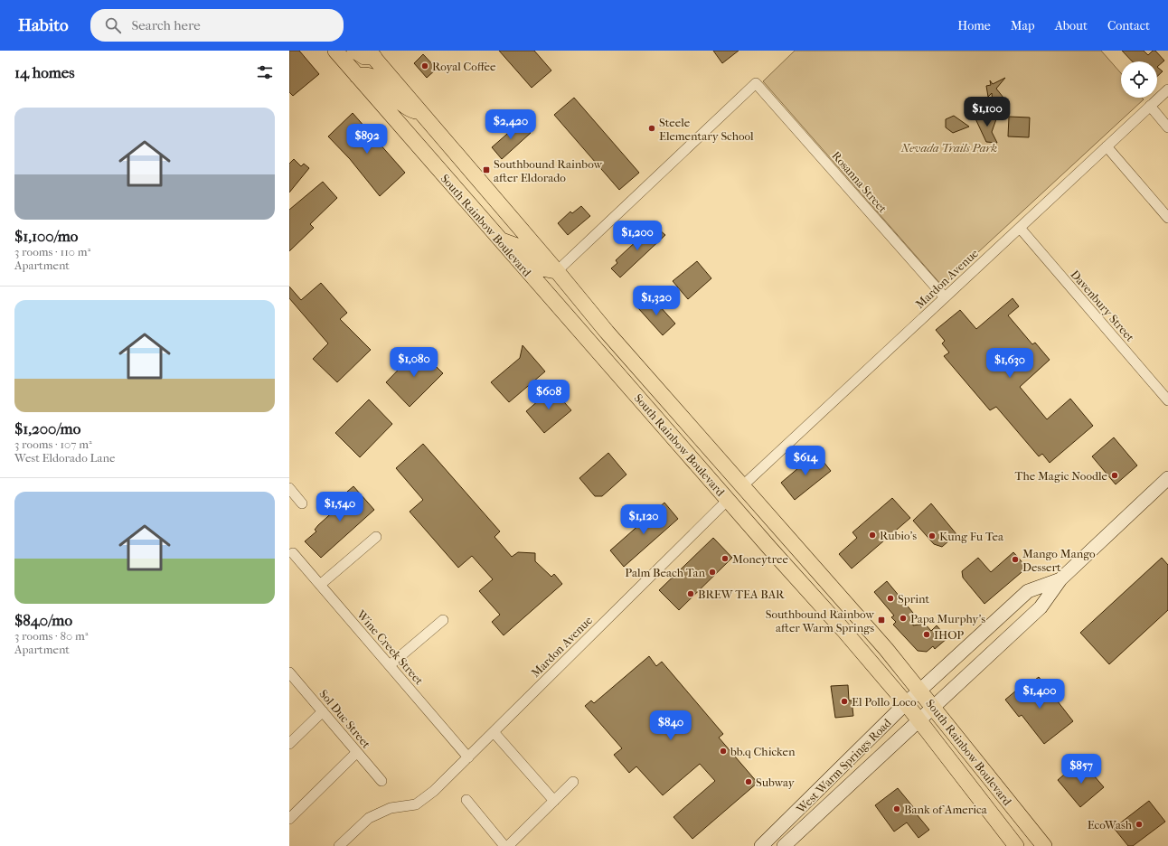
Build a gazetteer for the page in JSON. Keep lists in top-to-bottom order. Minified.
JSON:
{"streets":{"main road":["South Rainbow Boulevard","West Warm Springs Road"],"street":["Rosanna Street","Mardon Avenue","Davenbury Street","Wine Creek Street","Sol Duc Street"]},"crossings":[["Rosanna Street","South Rainbow Boulevard"],["Rosanna Street","Mardon Avenue"],["South Rainbow Boulevard","Mardon Avenue"],["South Rainbow Boulevard","West Warm Springs Road"],["Mardon Avenue","Davenbury Street"],["Mardon Avenue","Wine Creek Street"]],"parks":["Nevada Trails Park"],"places":{"other":["Royal Coffee","Steele Elementary School","The Magic Noodle","Rubio's","Kung Fu Tea","Moneytree","Mango Mango Dessert","Palm Beach Tan","BREW TEA BAR","Sprint","Papa Murphy's","IHOP","El Pollo Loco","bb.q Chicken","Subway","Bank of America","EcoWash"],"transit":["Southbound Rainbow after Eldorado","Southbound Rainbow after Warm Springs"]},"page":{"header":"Habito","search":"Search here","nav":["Home","Map","About","Contact"],"heading":"14 homes","list":[{"name":"$1,100/mo","note":"3 rooms · 110 m² · Apartment"},{"name":"$1,200/mo","note":"3 rooms · 107 m² · West Eldorado Lane"},{"name":"$840/mo","note":"3 rooms · 80 m² · Apartment"}],"price":["$1,100","$2,420","$892","$1,200","$1,320","$1,080","$1,630","$608","$614","$1,540","$1,120","$1,400","$840","$857"]}}
